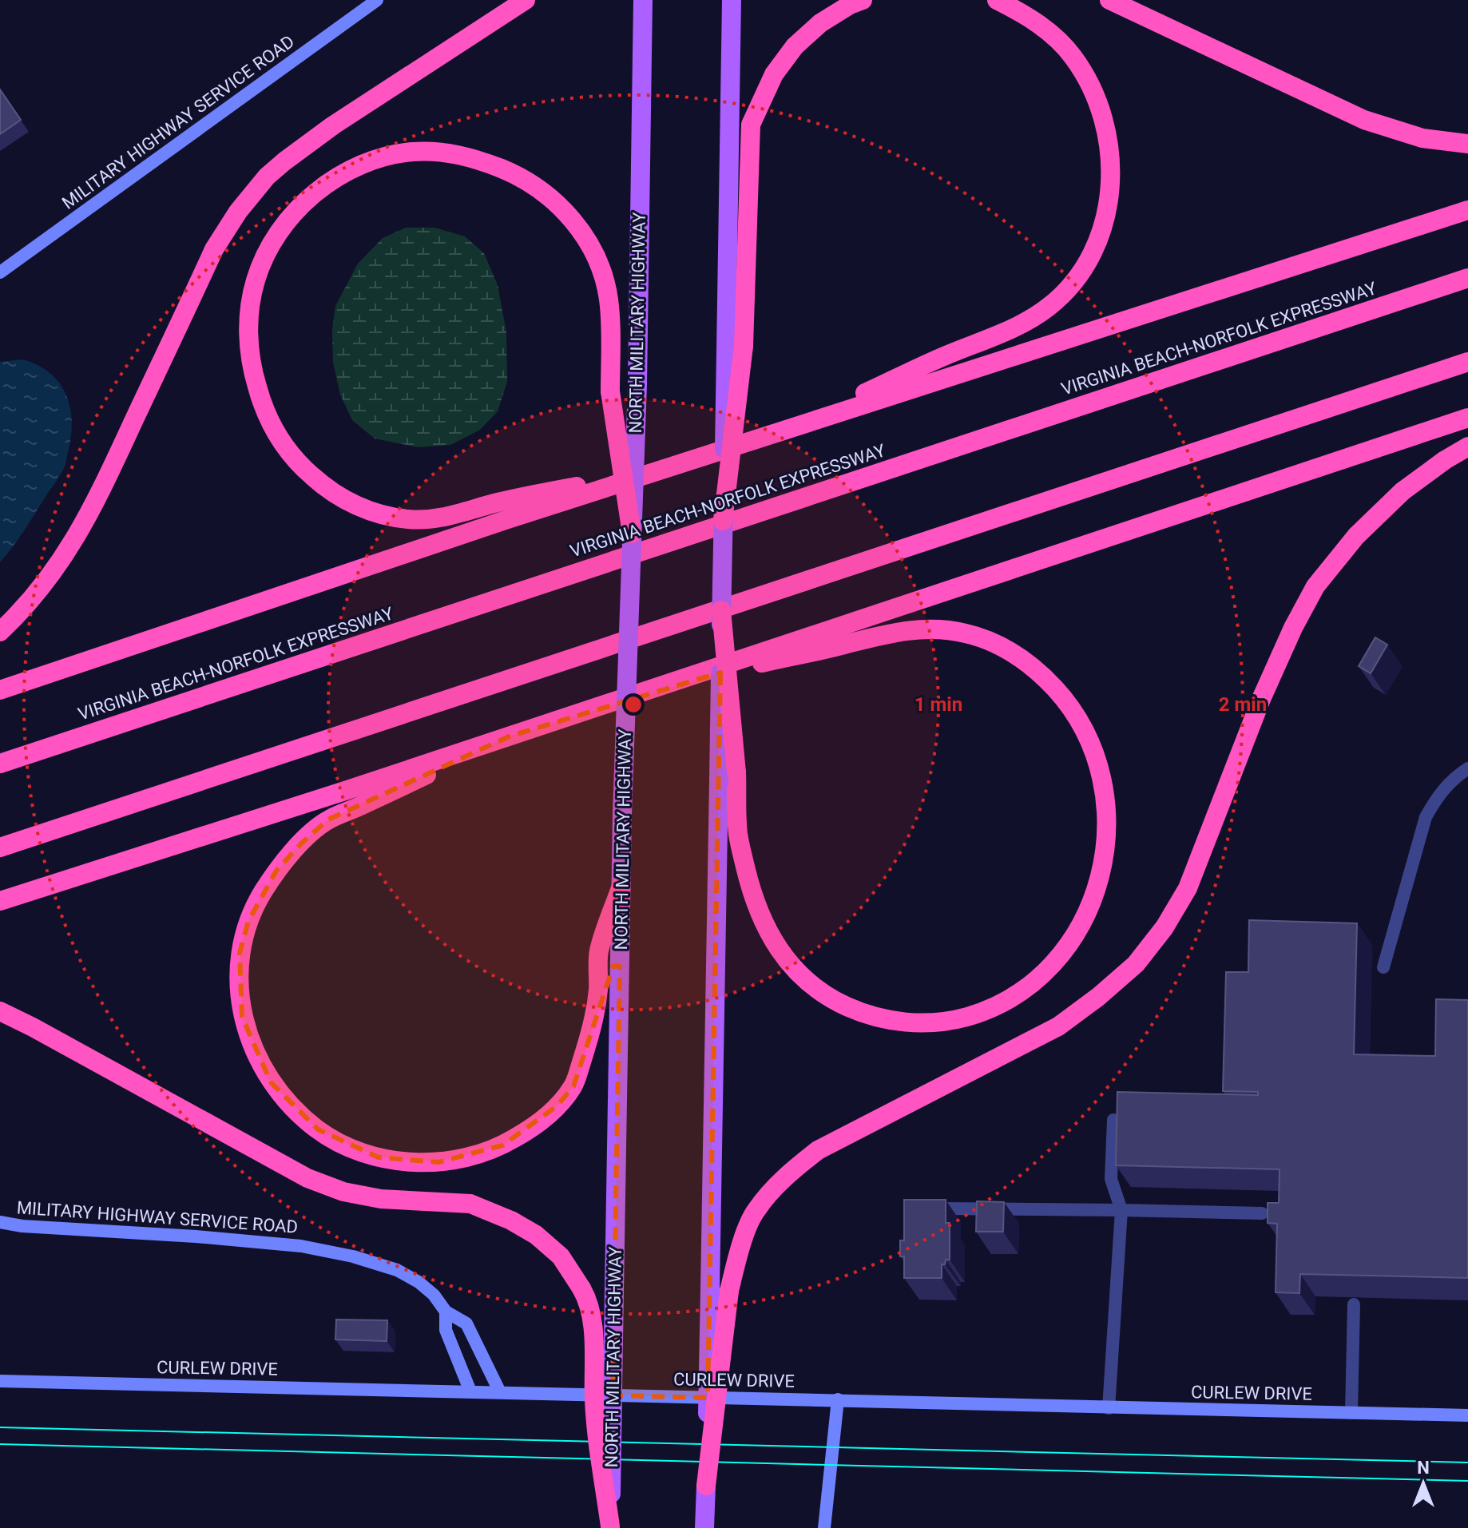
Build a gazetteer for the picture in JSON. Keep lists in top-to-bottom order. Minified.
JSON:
{"streets":{"highway":["VIRGINIA BEACH-NORFOLK EXPRESSWAY"],"main road":["NORTH MILITARY HIGHWAY"],"street":["MILITARY HIGHWAY SERVICE ROAD","CURLEW DRIVE"]},"crossings":[["MILITARY HIGHWAY SERVICE ROAD","CURLEW DRIVE"]],"north":"top","rings":["1 min","2 min"]}
